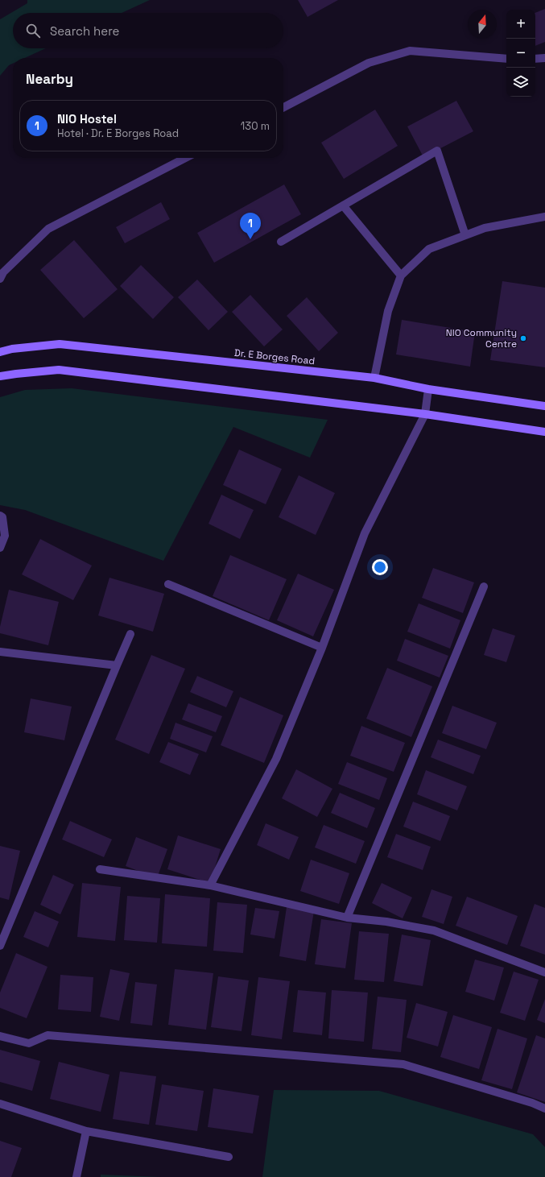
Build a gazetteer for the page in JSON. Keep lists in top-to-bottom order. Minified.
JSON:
{"streets":{"main road":["Dr. E Borges Road"]},"places":["NIO Community Centre"],"north":"top","page":{"map_buttons":["+","−"],"search":"Search here","heading":"Nearby","list":[{"mark":"1","name":"NIO Hostel","note":"Hotel · Dr. E Borges Road","value":"130 m"}],"pins":"1"}}
